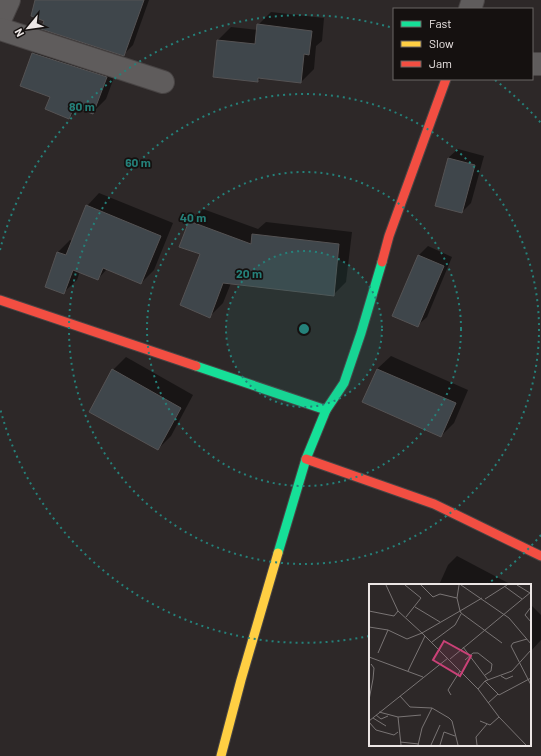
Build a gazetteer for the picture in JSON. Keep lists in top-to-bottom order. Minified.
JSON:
{"legend":["Fast","Slow","Jam"],"north":"bottom left","rings":["80 m","60 m","40 m","20 m"]}
